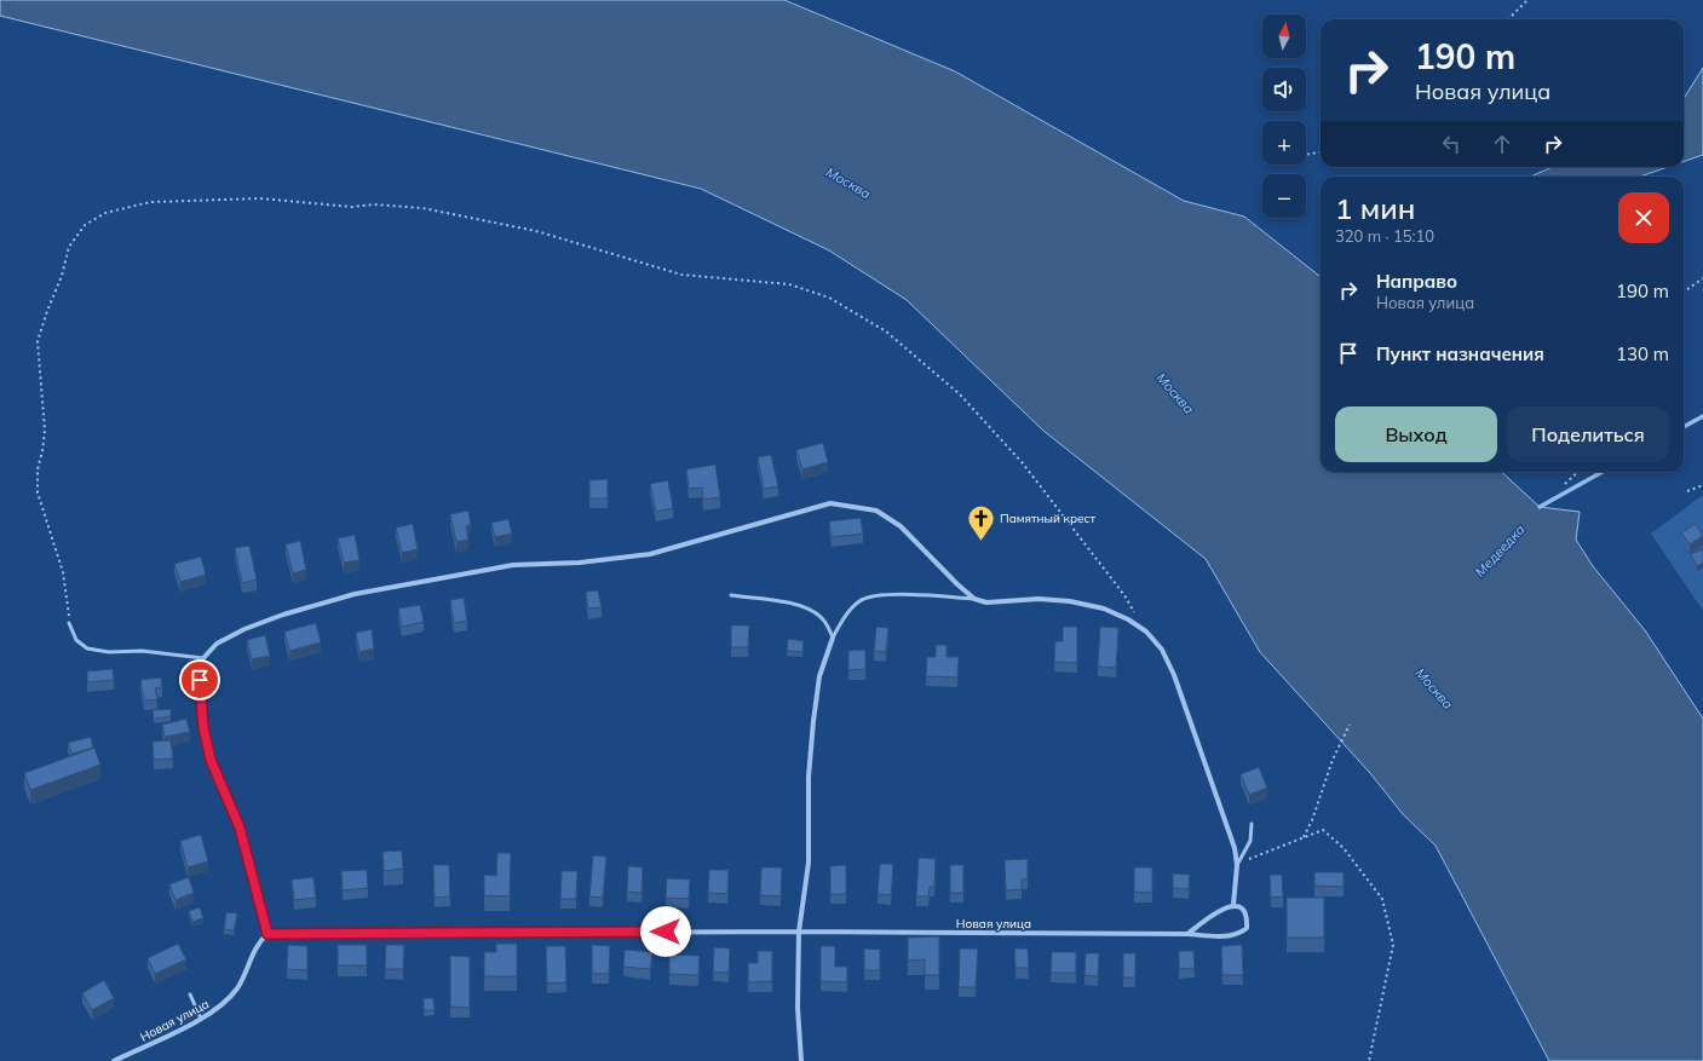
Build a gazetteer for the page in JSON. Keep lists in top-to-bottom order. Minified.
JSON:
{"streets":{"street":["Новая улица"]},"water":["Москва","Медведка"],"places":{"church":["Памятный крест"]},"north":"top","page":{"map_buttons":["+","−"],"turn":["190 m","Новая улица"],"heading":["1 мин","320 m · 15:10"],"list":[{"name":"Направо","note":"Новая улица","value":"190 m"},{"name":"Пункт назначения","value":"130 m"}],"buttons":["Выход","Поделиться"]}}
